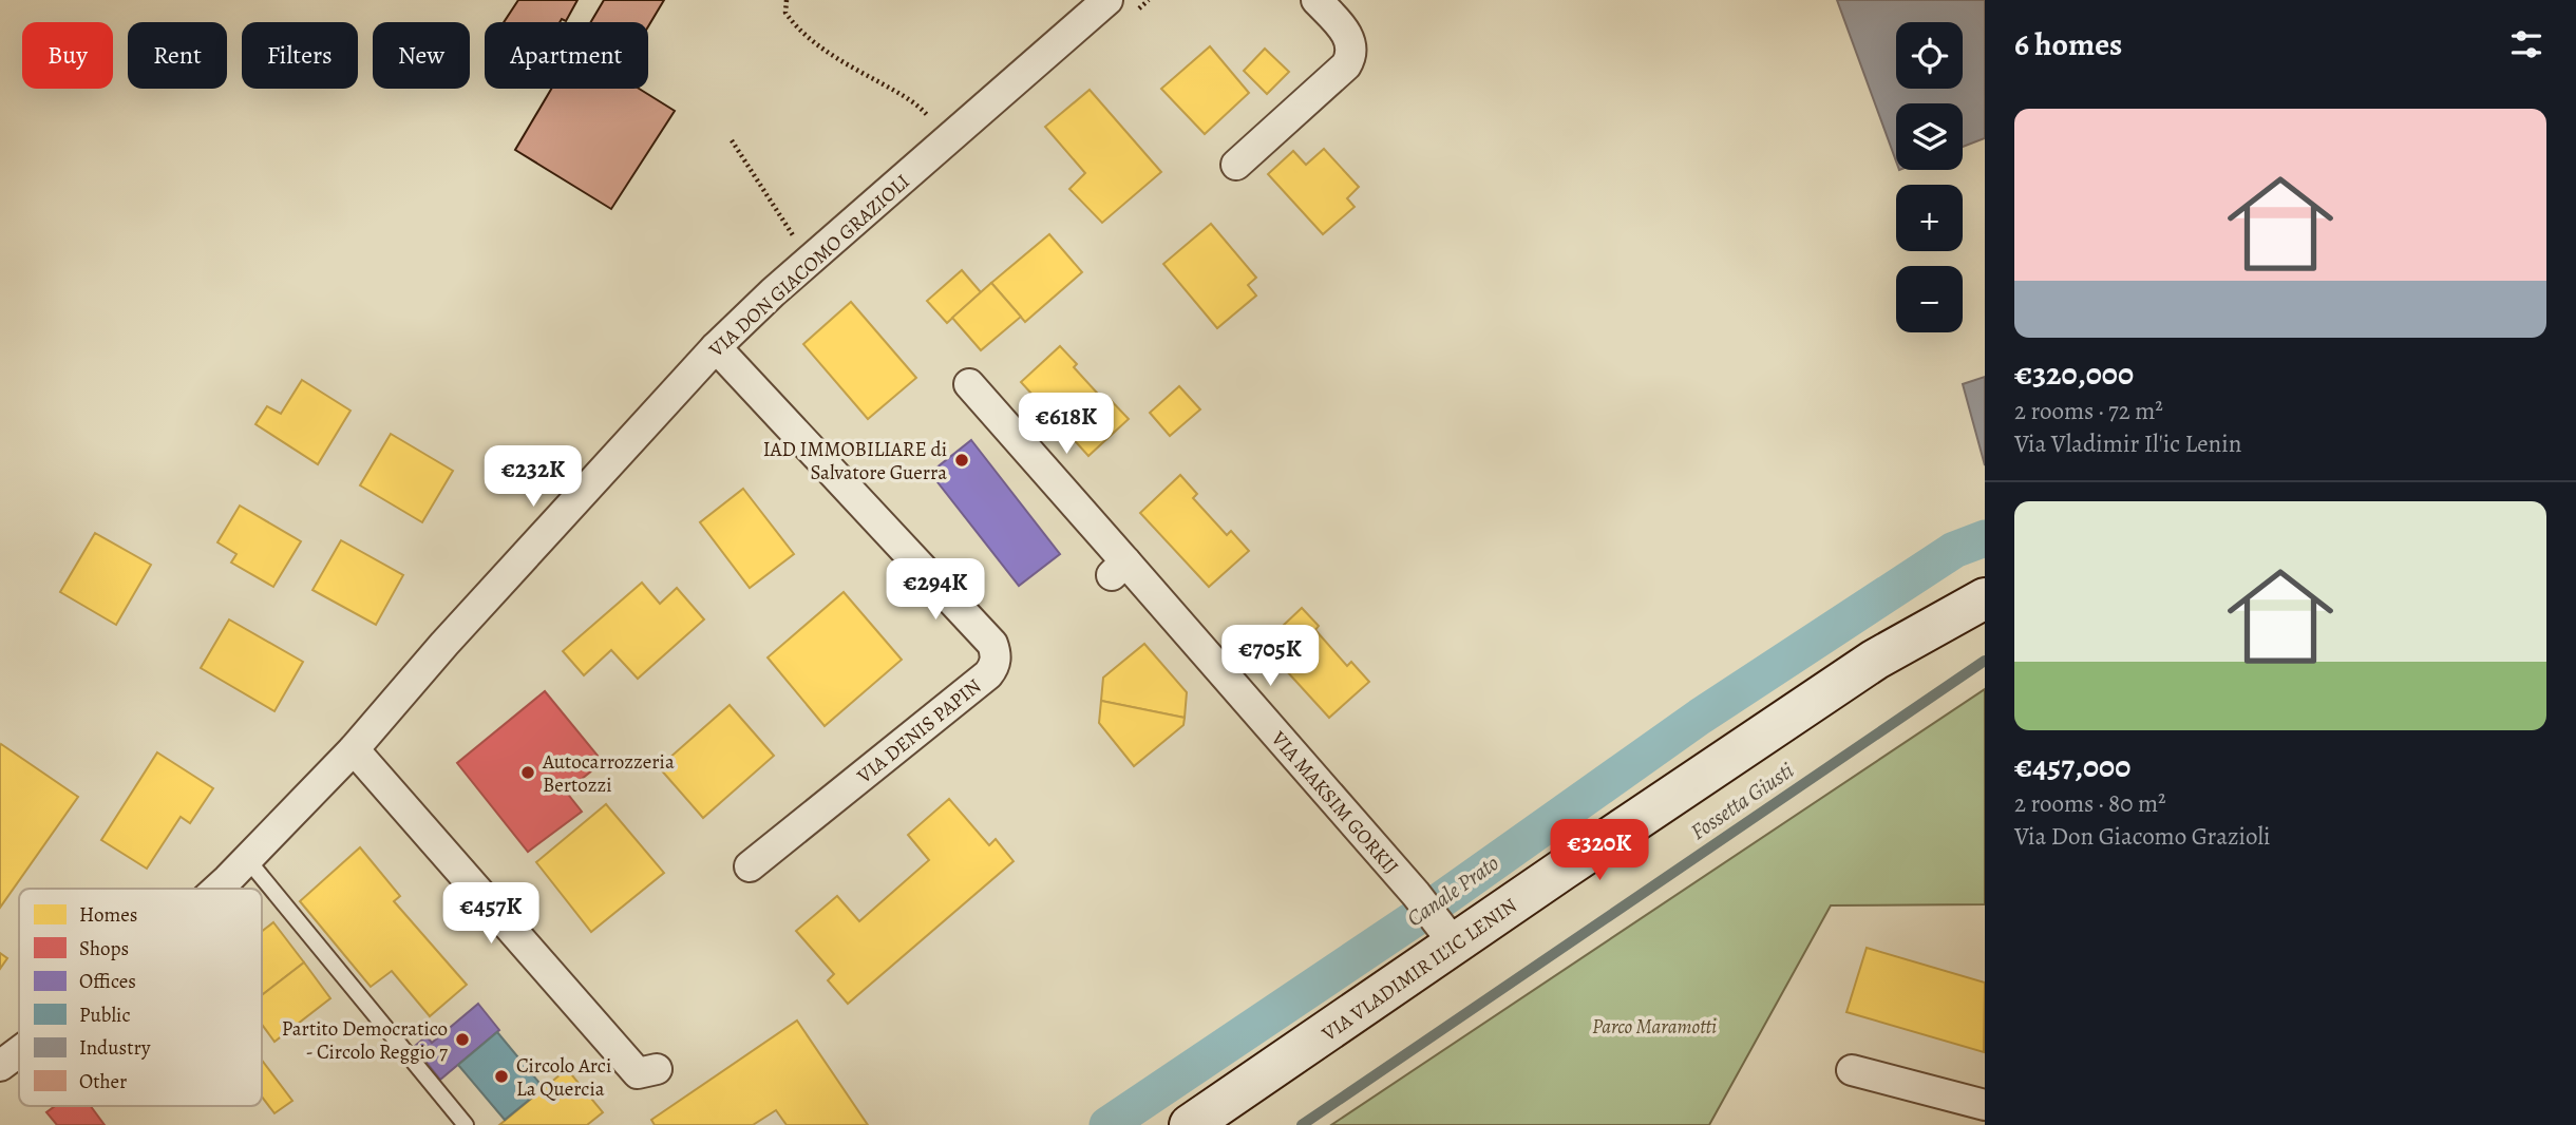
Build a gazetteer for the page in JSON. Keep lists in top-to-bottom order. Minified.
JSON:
{"streets":{"main road":["VIA VLADIMIR IL'IC LENIN"],"street":["VIA DON GIACOMO GRAZIOLI","VIA DENIS PAPIN","VIA MAKSIM GORKIJ"]},"crossings":[["VIA DON GIACOMO GRAZIOLI","VIA DENIS PAPIN"],["VIA MAKSIM GORKIJ","VIA VLADIMIR IL'IC LENIN"]],"water":["Fossetta Giusti","Canale Prato"],"parks":["Parco Maramotti"],"places":["IAD IMMOBILIARE di Salvatore Guerra","Autocarrozzeria Bertozzi","Partito Democratico - Circolo Reggio 7","Circolo Arci La Quercia"],"legend":["Homes","Shops","Offices","Public","Industry","Other"],"page":{"heading":"6 homes","map_buttons":["+","−"],"chip":["Buy","Rent","Filters","New","Apartment"],"list":[{"name":"€320,000","note":"2 rooms · 72 m² · Via Vladimir Il'ic Lenin"},{"name":"€457,000","note":"2 rooms · 80 m² · Via Don Giacomo Grazioli"}],"price":["€618K","€232K","€294K","€705K","€320K","€457K"]}}
